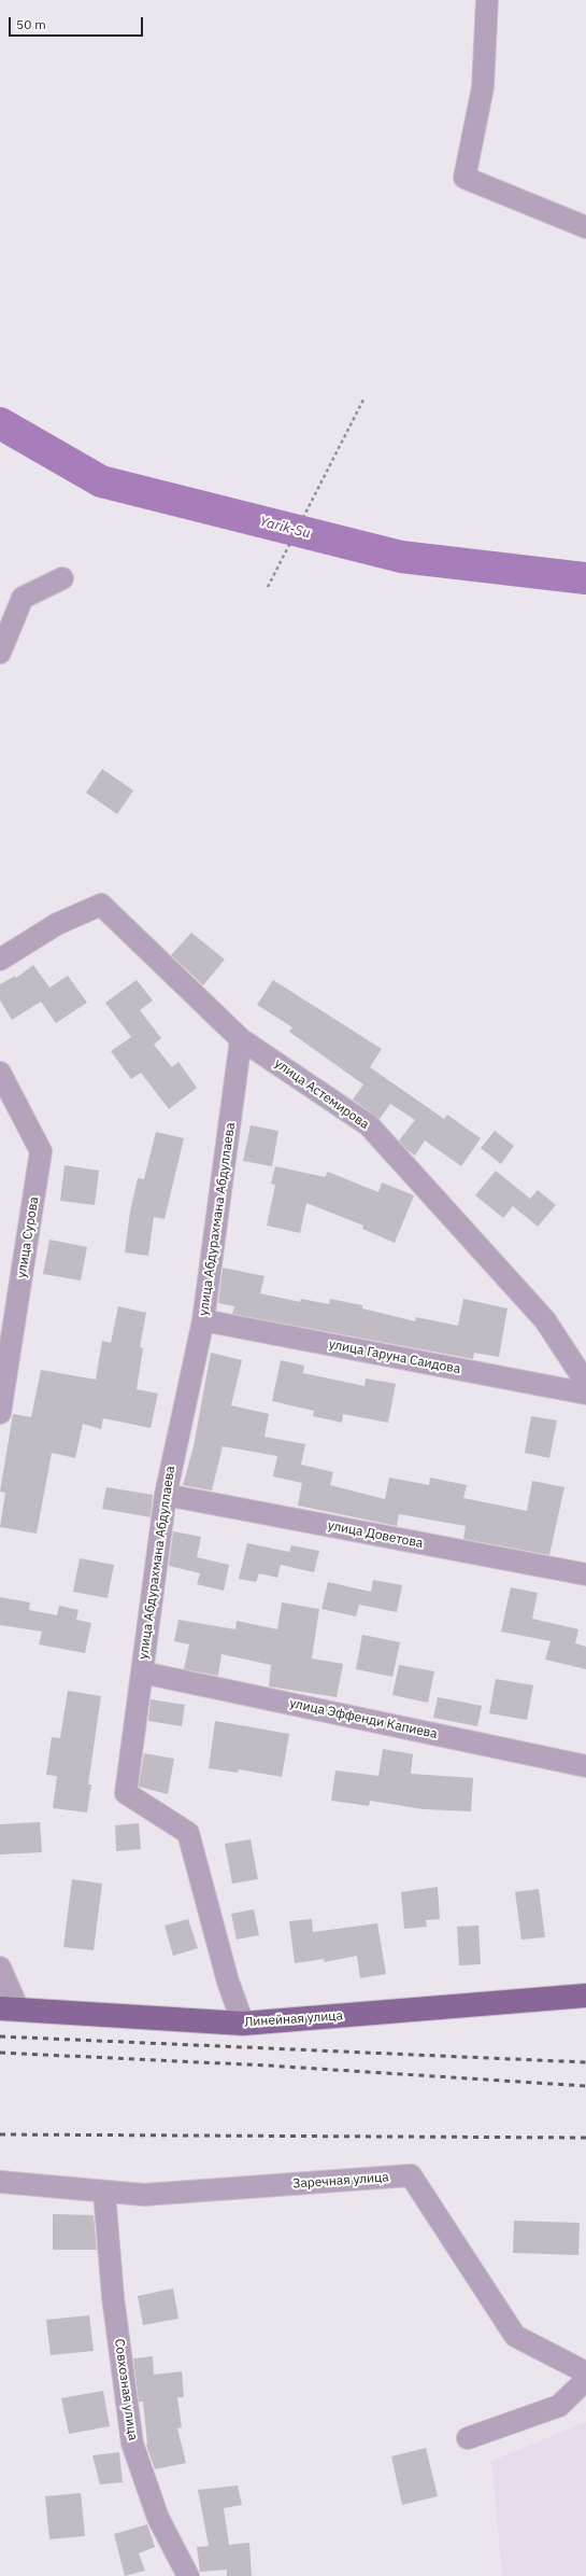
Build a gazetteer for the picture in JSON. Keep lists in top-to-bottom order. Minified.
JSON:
{"streets":{"main road":["Линейная улица"],"street":["улица Астемирова","улица Абдурахмана Абдуллаева","улица Сурова","улица Гаруна Саидова","улица Доветова","улица Эффенди Капиева","Заречная улица","Совхозная улица"]},"crossings":[["улица Астемирова","улица Абдурахмана Абдуллаева"],["улица Абдурахмана Абдуллаева","улица Гаруна Саидова"],["улица Абдурахмана Абдуллаева","улица Доветова"],["улица Абдурахмана Абдуллаева","улица Эффенди Капиева"],["улица Абдурахмана Абдуллаева","Линейная улица"],["Заречная улица","Совхозная улица"]],"water":["Yarik-Su"],"scale_bar":"50 m"}
